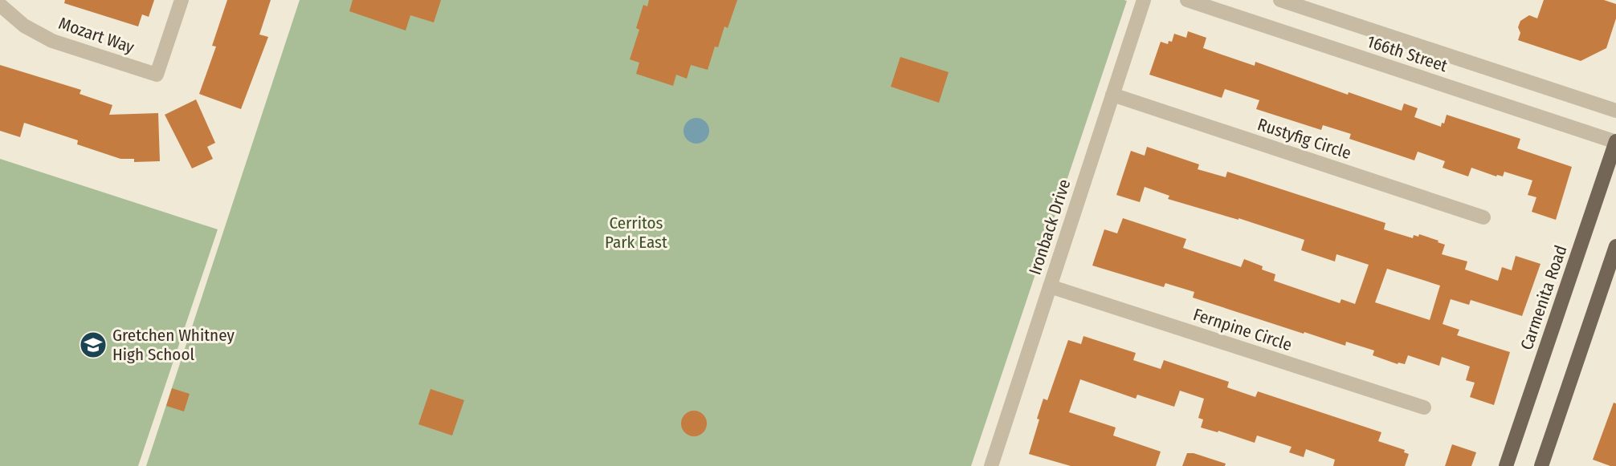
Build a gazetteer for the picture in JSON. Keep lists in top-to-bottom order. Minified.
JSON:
{"streets":{"main road":["Carmenita Road"],"street":["Mozart Way","166th Street","Rustyfig Circle","Ironback Drive","Fernpine Circle"]},"crossings":[["166th Street","Carmenita Road"],["Rustyfig Circle","Ironback Drive"],["Ironback Drive","Fernpine Circle"]],"parks":["Cerritos Park East"],"places":{"school or university":["Gretchen Whitney High School"]}}
